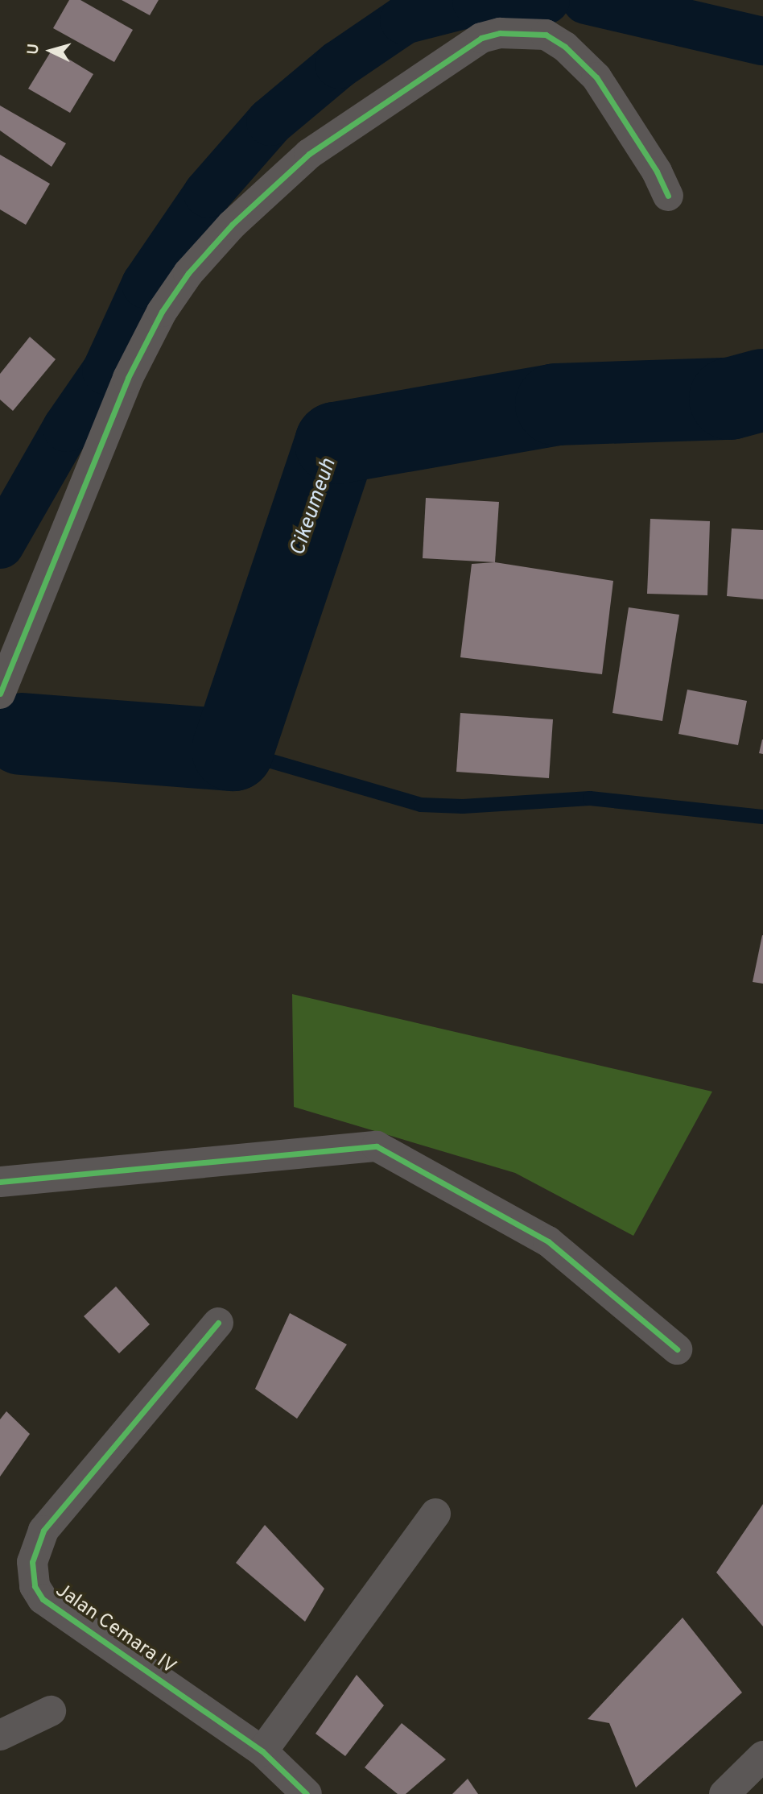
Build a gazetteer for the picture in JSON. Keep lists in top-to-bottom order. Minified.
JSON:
{"streets":{"street":["Jalan Cemara IV"]},"water":["Cikeumeuh"],"north":"left"}
